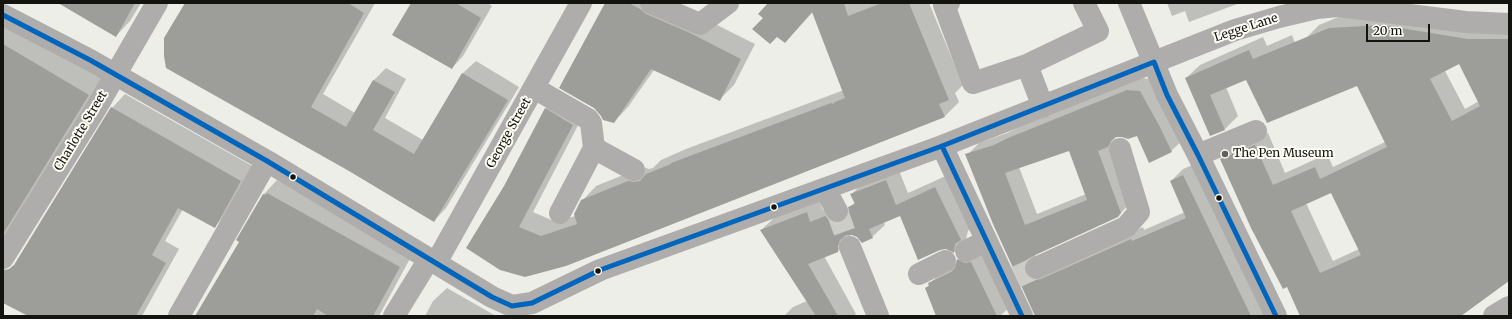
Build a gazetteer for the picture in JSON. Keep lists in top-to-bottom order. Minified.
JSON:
{"streets":{"street":["Legge Lane","Charlotte Street","George Street"]},"crossings":[["Legge Lane","Charlotte Street"],["Legge Lane","George Street"]],"places":["The Pen Museum"],"scale_bar":"20 m"}
